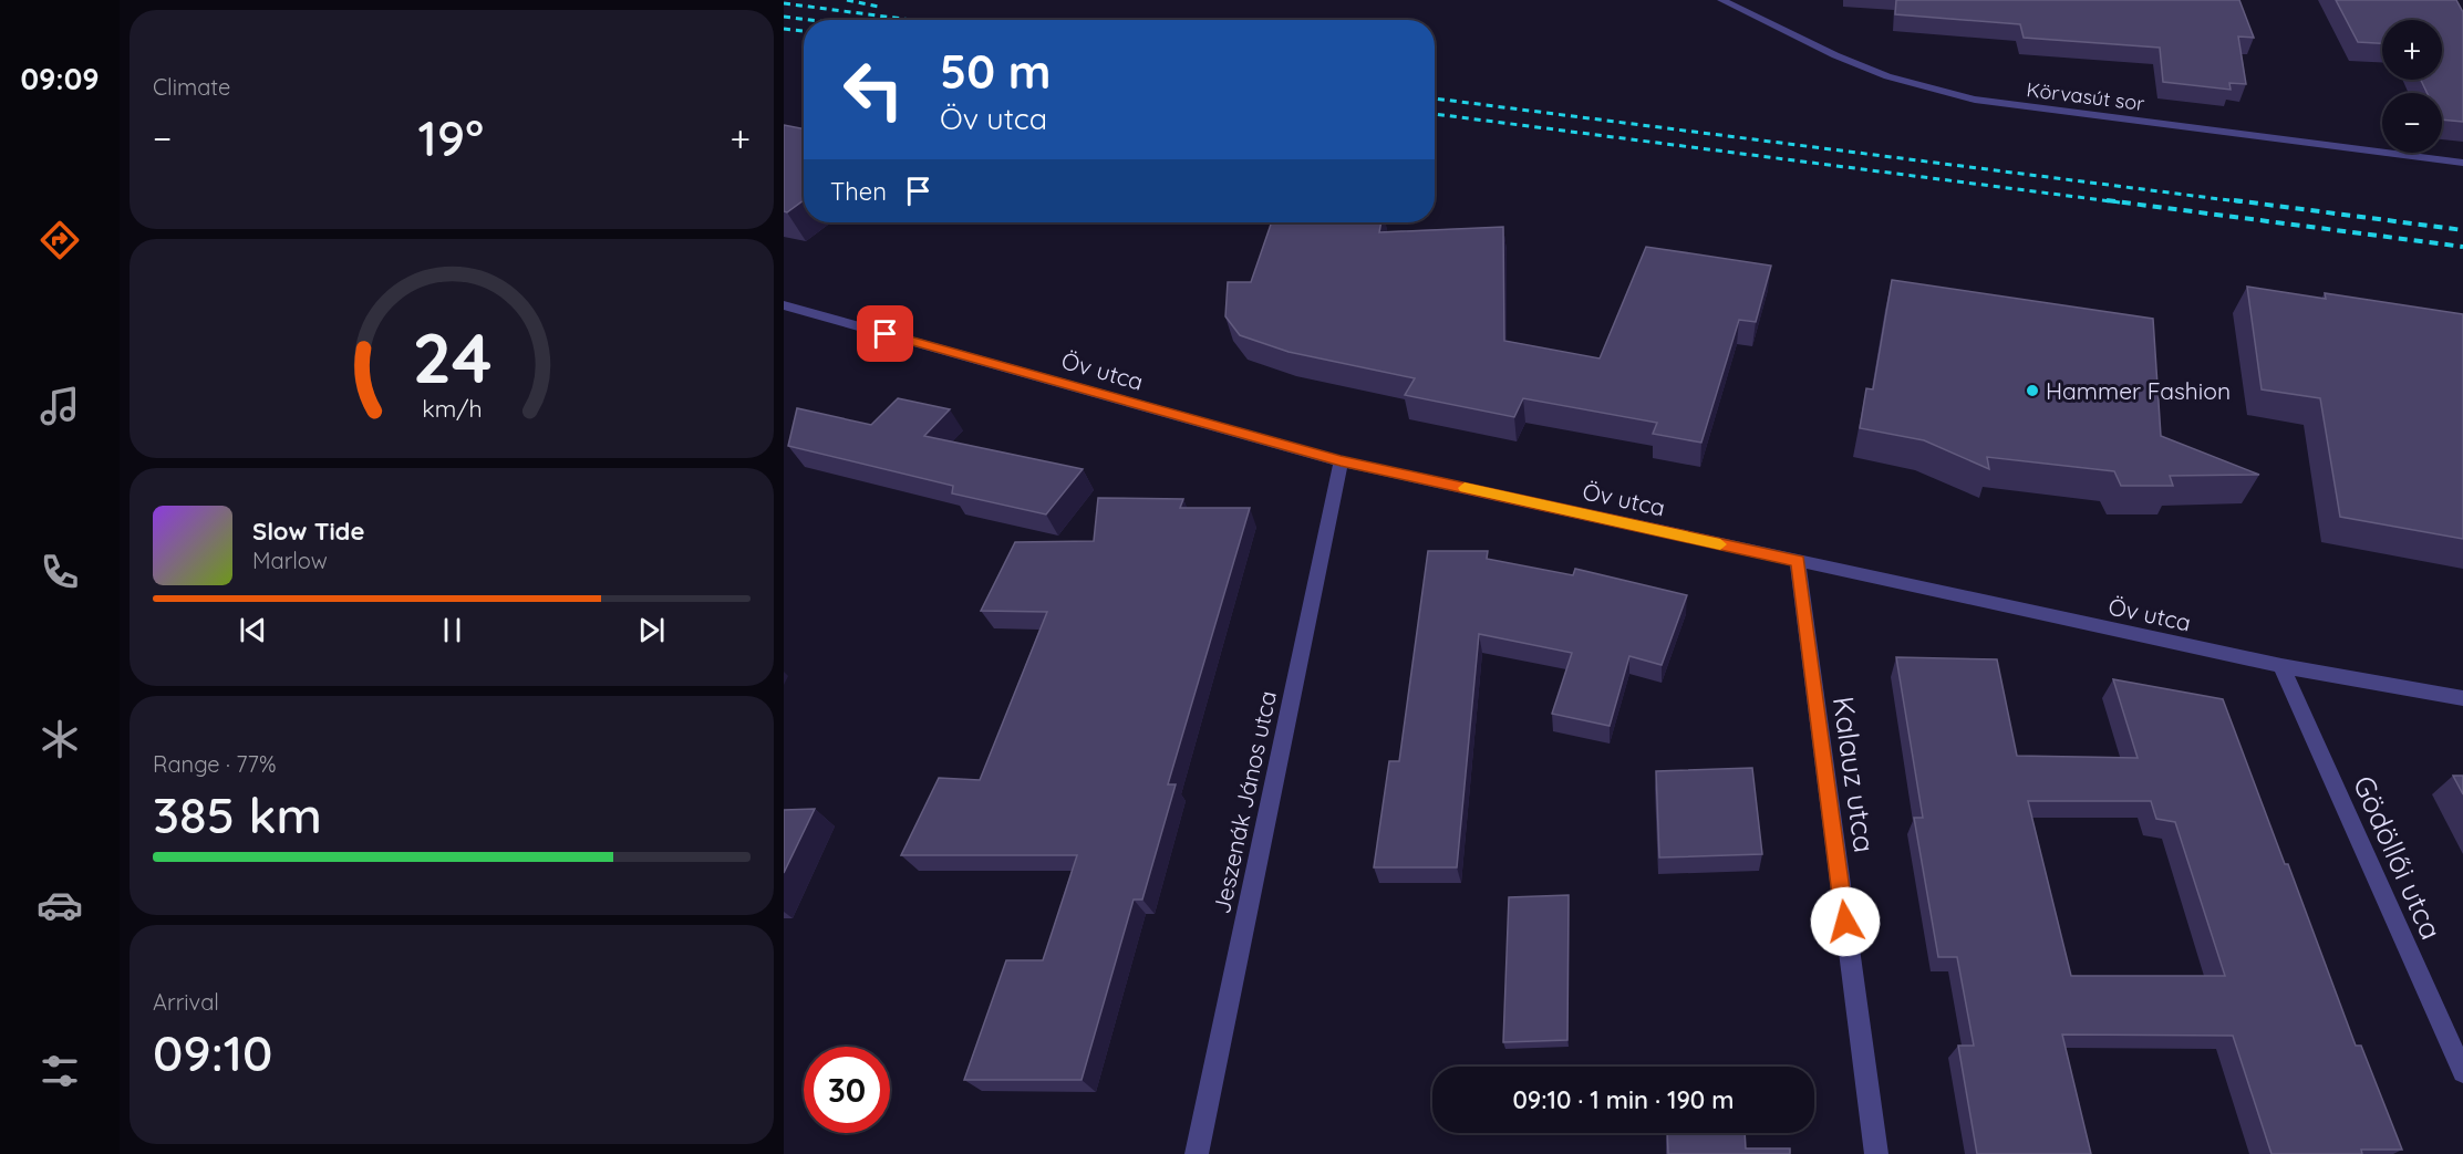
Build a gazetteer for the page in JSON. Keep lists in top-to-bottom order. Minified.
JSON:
{"streets":{"street":["Körvasút sor","Öv utca","Kalauz utca","Jeszenák János utca","Gödöllői utca"]},"crossings":[["Öv utca","Kalauz utca"],["Öv utca","Jeszenák János utca"],["Öv utca","Gödöllői utca"]],"places":["Hammer Fashion"],"page":{"tabs":"09:09","tile":["Climate",["Range · 77%","385 km"],["Arrival","09:10"]],"map_buttons":["+","−"],"turn":["50 m","Öv utca"],"heat":["−","19°","+"],"then":"Then","song":["Slow Tide","Marlow"],"limit":"30","trip":"09:10 · 1 min · 190 m","gauge":["24","km/h"]}}
